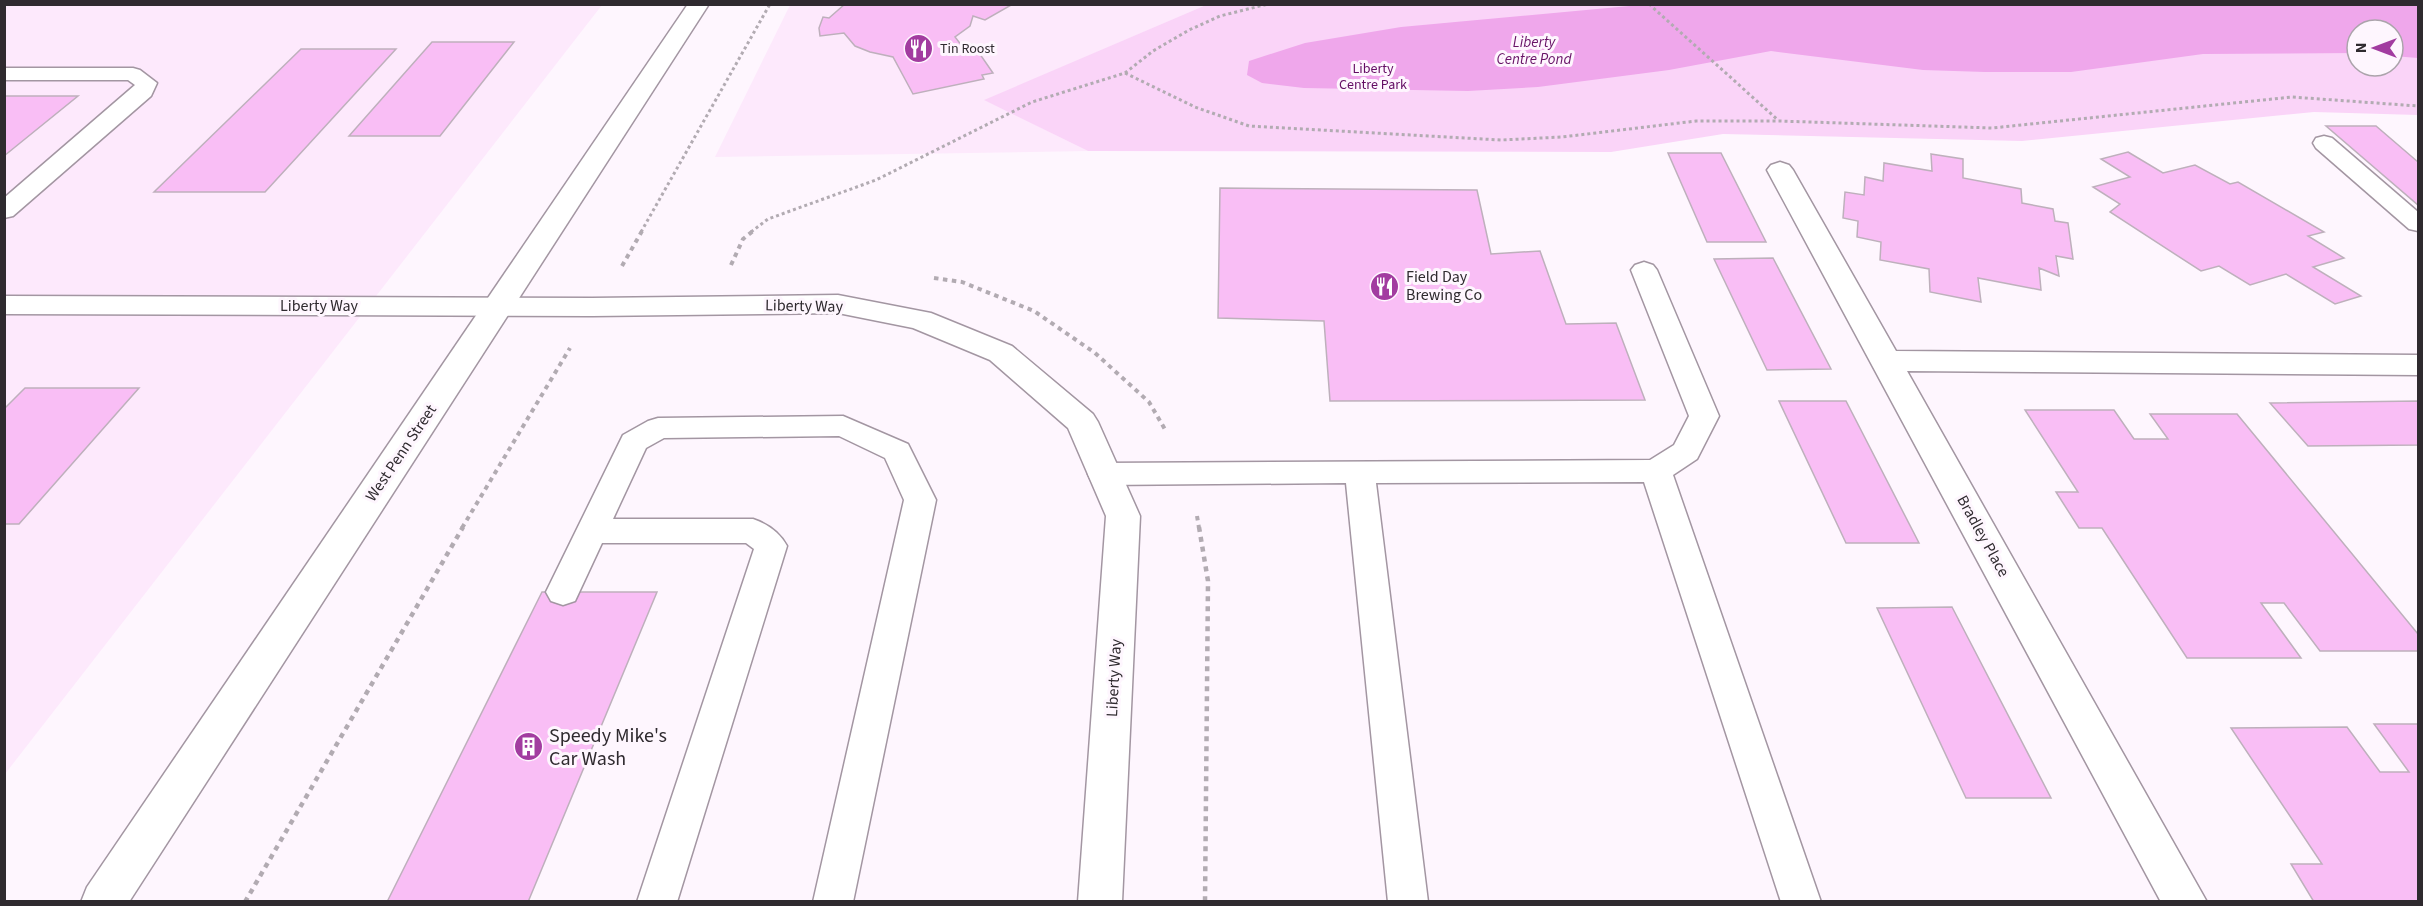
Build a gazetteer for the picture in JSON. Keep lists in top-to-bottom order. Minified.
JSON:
{"streets":{"street":["Liberty Way","West Penn Street","Bradley Place"]},"crossings":[["Liberty Way","West Penn Street"]],"water":["Liberty Centre Pond"],"parks":["Liberty Centre Park"],"places":{"restaurant":["Tin Roost","Field Day Brewing Co"],"building":["Speedy Mike's Car Wash"]},"north":"left"}
